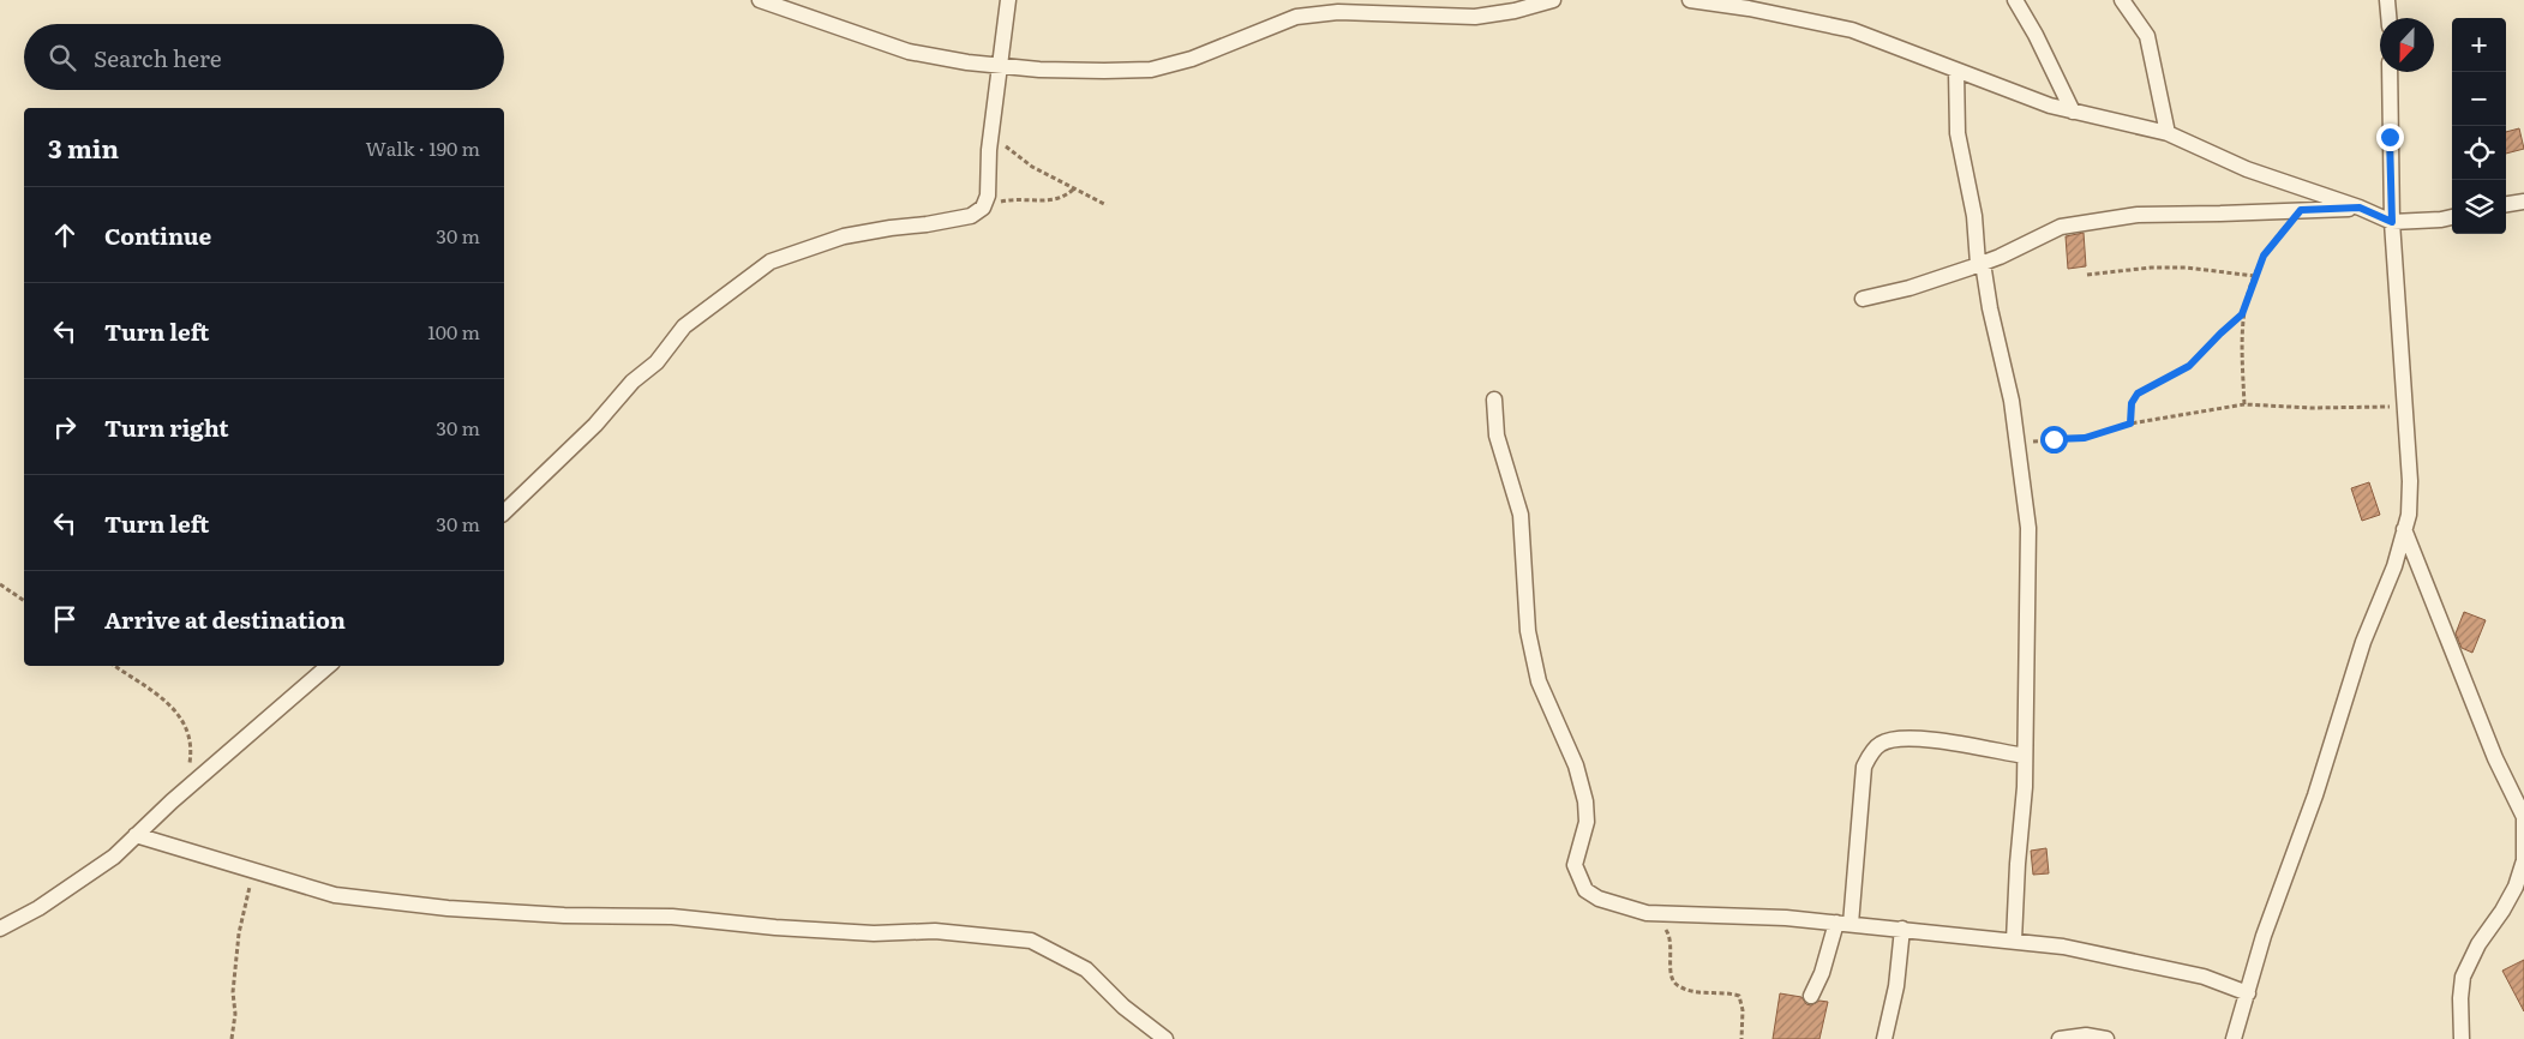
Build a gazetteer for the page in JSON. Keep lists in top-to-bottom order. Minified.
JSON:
{"north":"bottom","page":{"map_buttons":["+","−"],"search":"Search here","heading":["3 min","Walk · 190 m"],"list":[["Continue","30 m"],["Turn left","100 m"],["Turn right","30 m"],["Turn left","30 m"],"Arrive at destination"]}}
